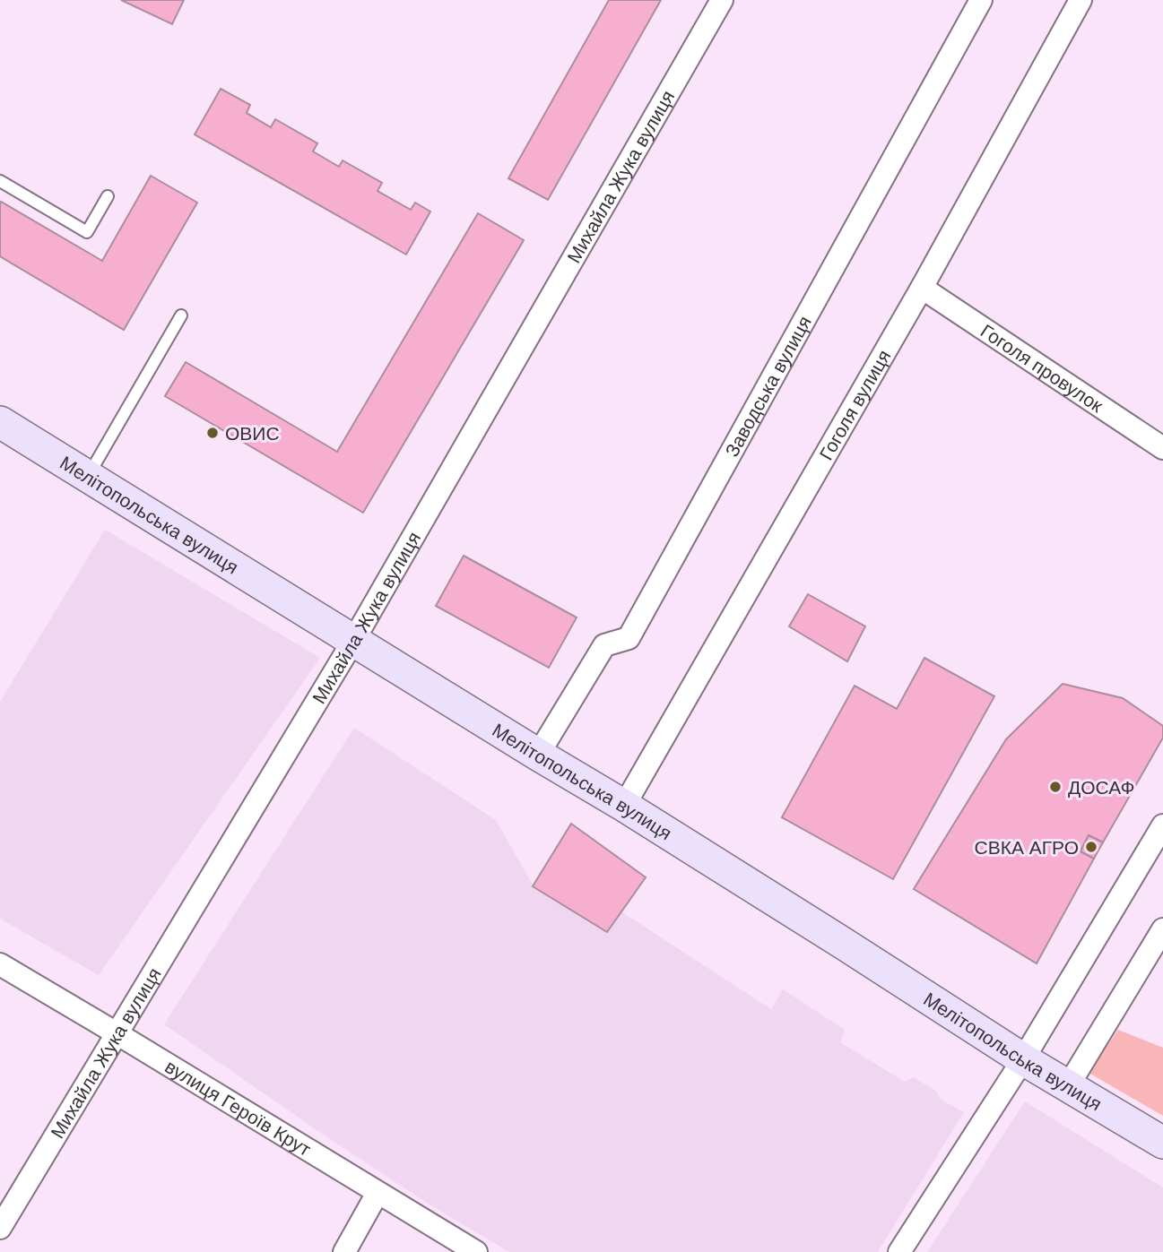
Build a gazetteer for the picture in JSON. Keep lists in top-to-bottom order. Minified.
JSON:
{"streets":{"main road":["Мелітопольська вулиця"],"street":["Михайла Жука вулиця","Гоголя провулок","Заводська вулиця","Гоголя вулиця","вулиця Героїв Крут"]},"crossings":[["Михайла Жука вулиця","Мелітопольська вулиця"],["Михайла Жука вулиця","вулиця Героїв Крут"],["Гоголя провулок","Гоголя вулиця"],["Заводська вулиця","Мелітопольська вулиця"],["Гоголя вулиця","Мелітопольська вулиця"]],"places":["ОВИС","ДОСАФ","СВКА АГРО"]}
